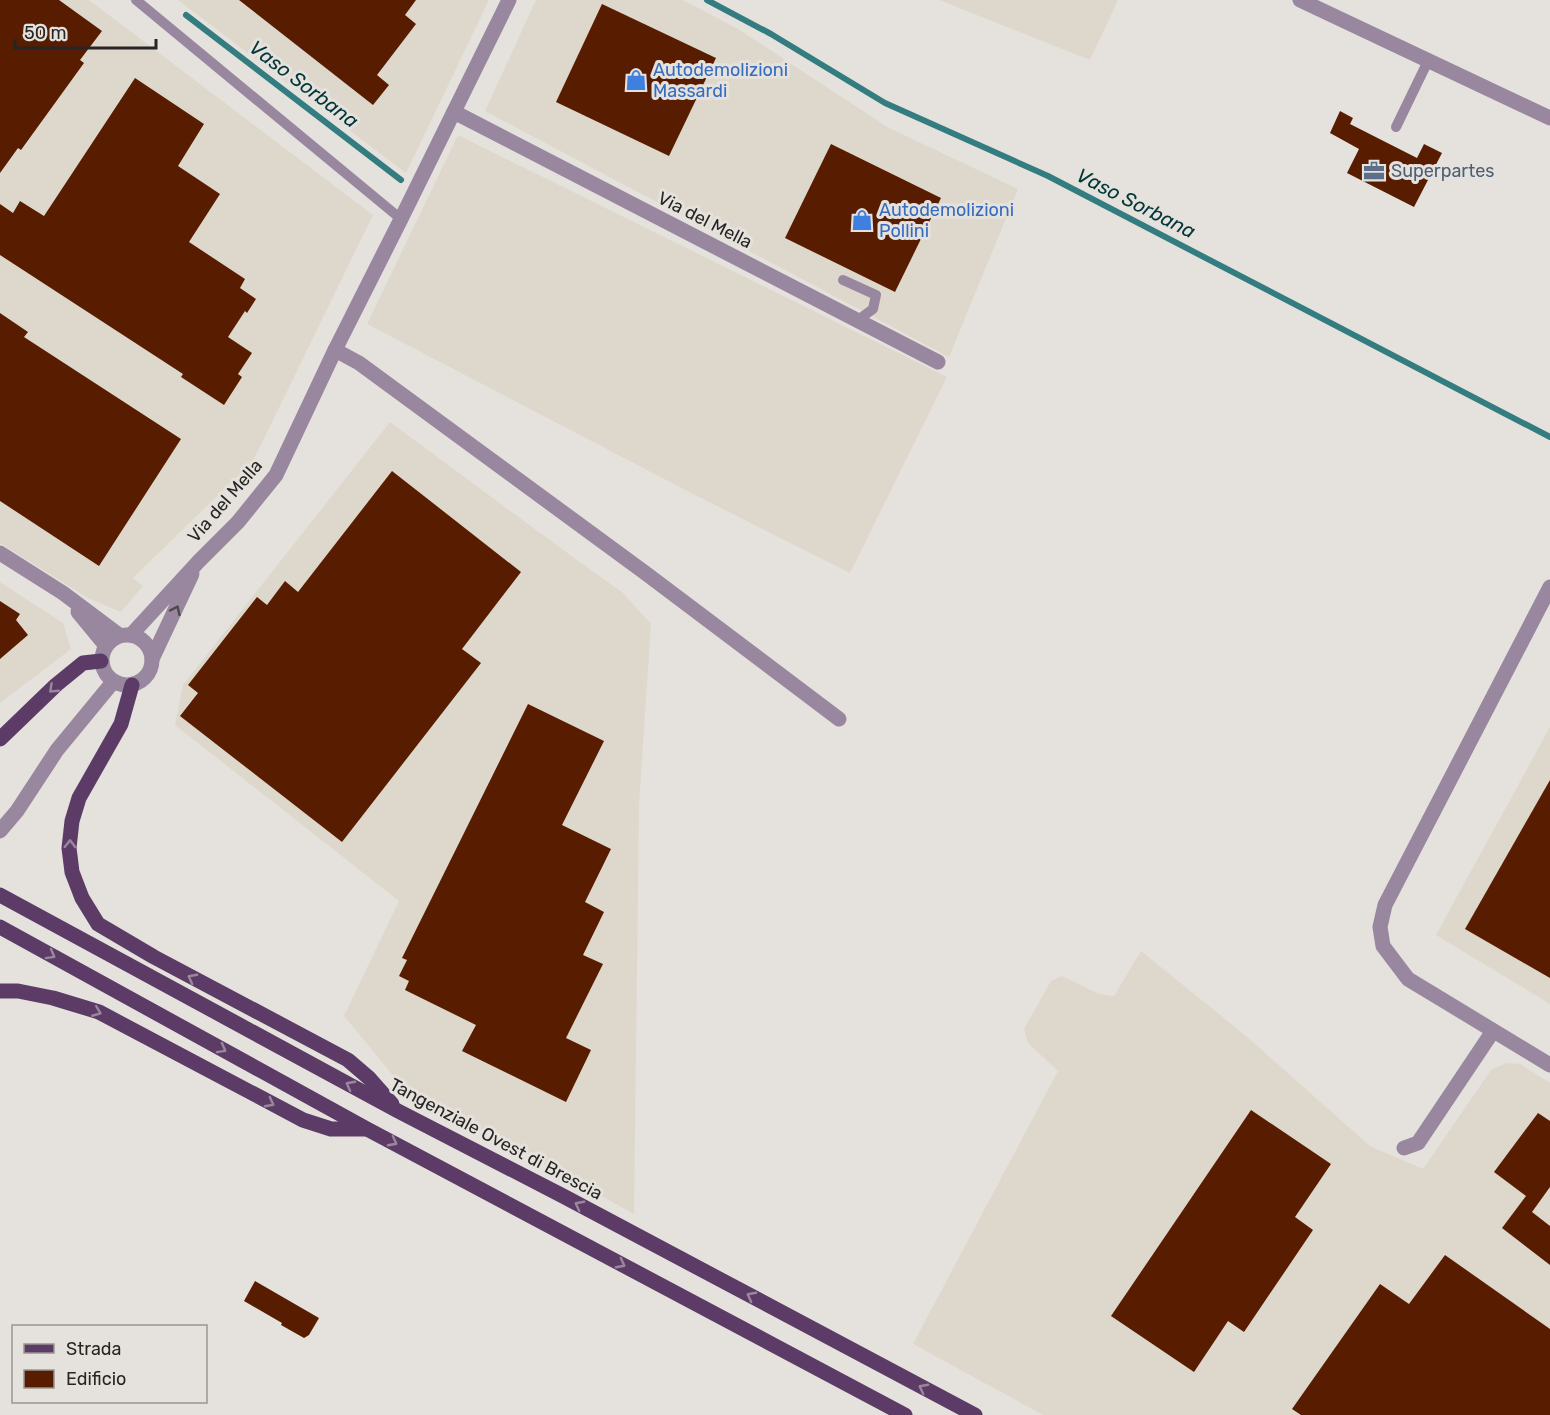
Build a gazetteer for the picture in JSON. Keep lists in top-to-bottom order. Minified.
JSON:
{"streets":{"main road":["Tangenziale Ovest di Brescia"],"street":["Via del Mella"]},"water":["Vaso Sorbana"],"places":{"shop":["Autodemolizioni Massardi","Autodemolizioni Pollini"],"office":["Superpartes"]},"legend":["Strada","Edificio"],"scale_bar":"50 m"}
